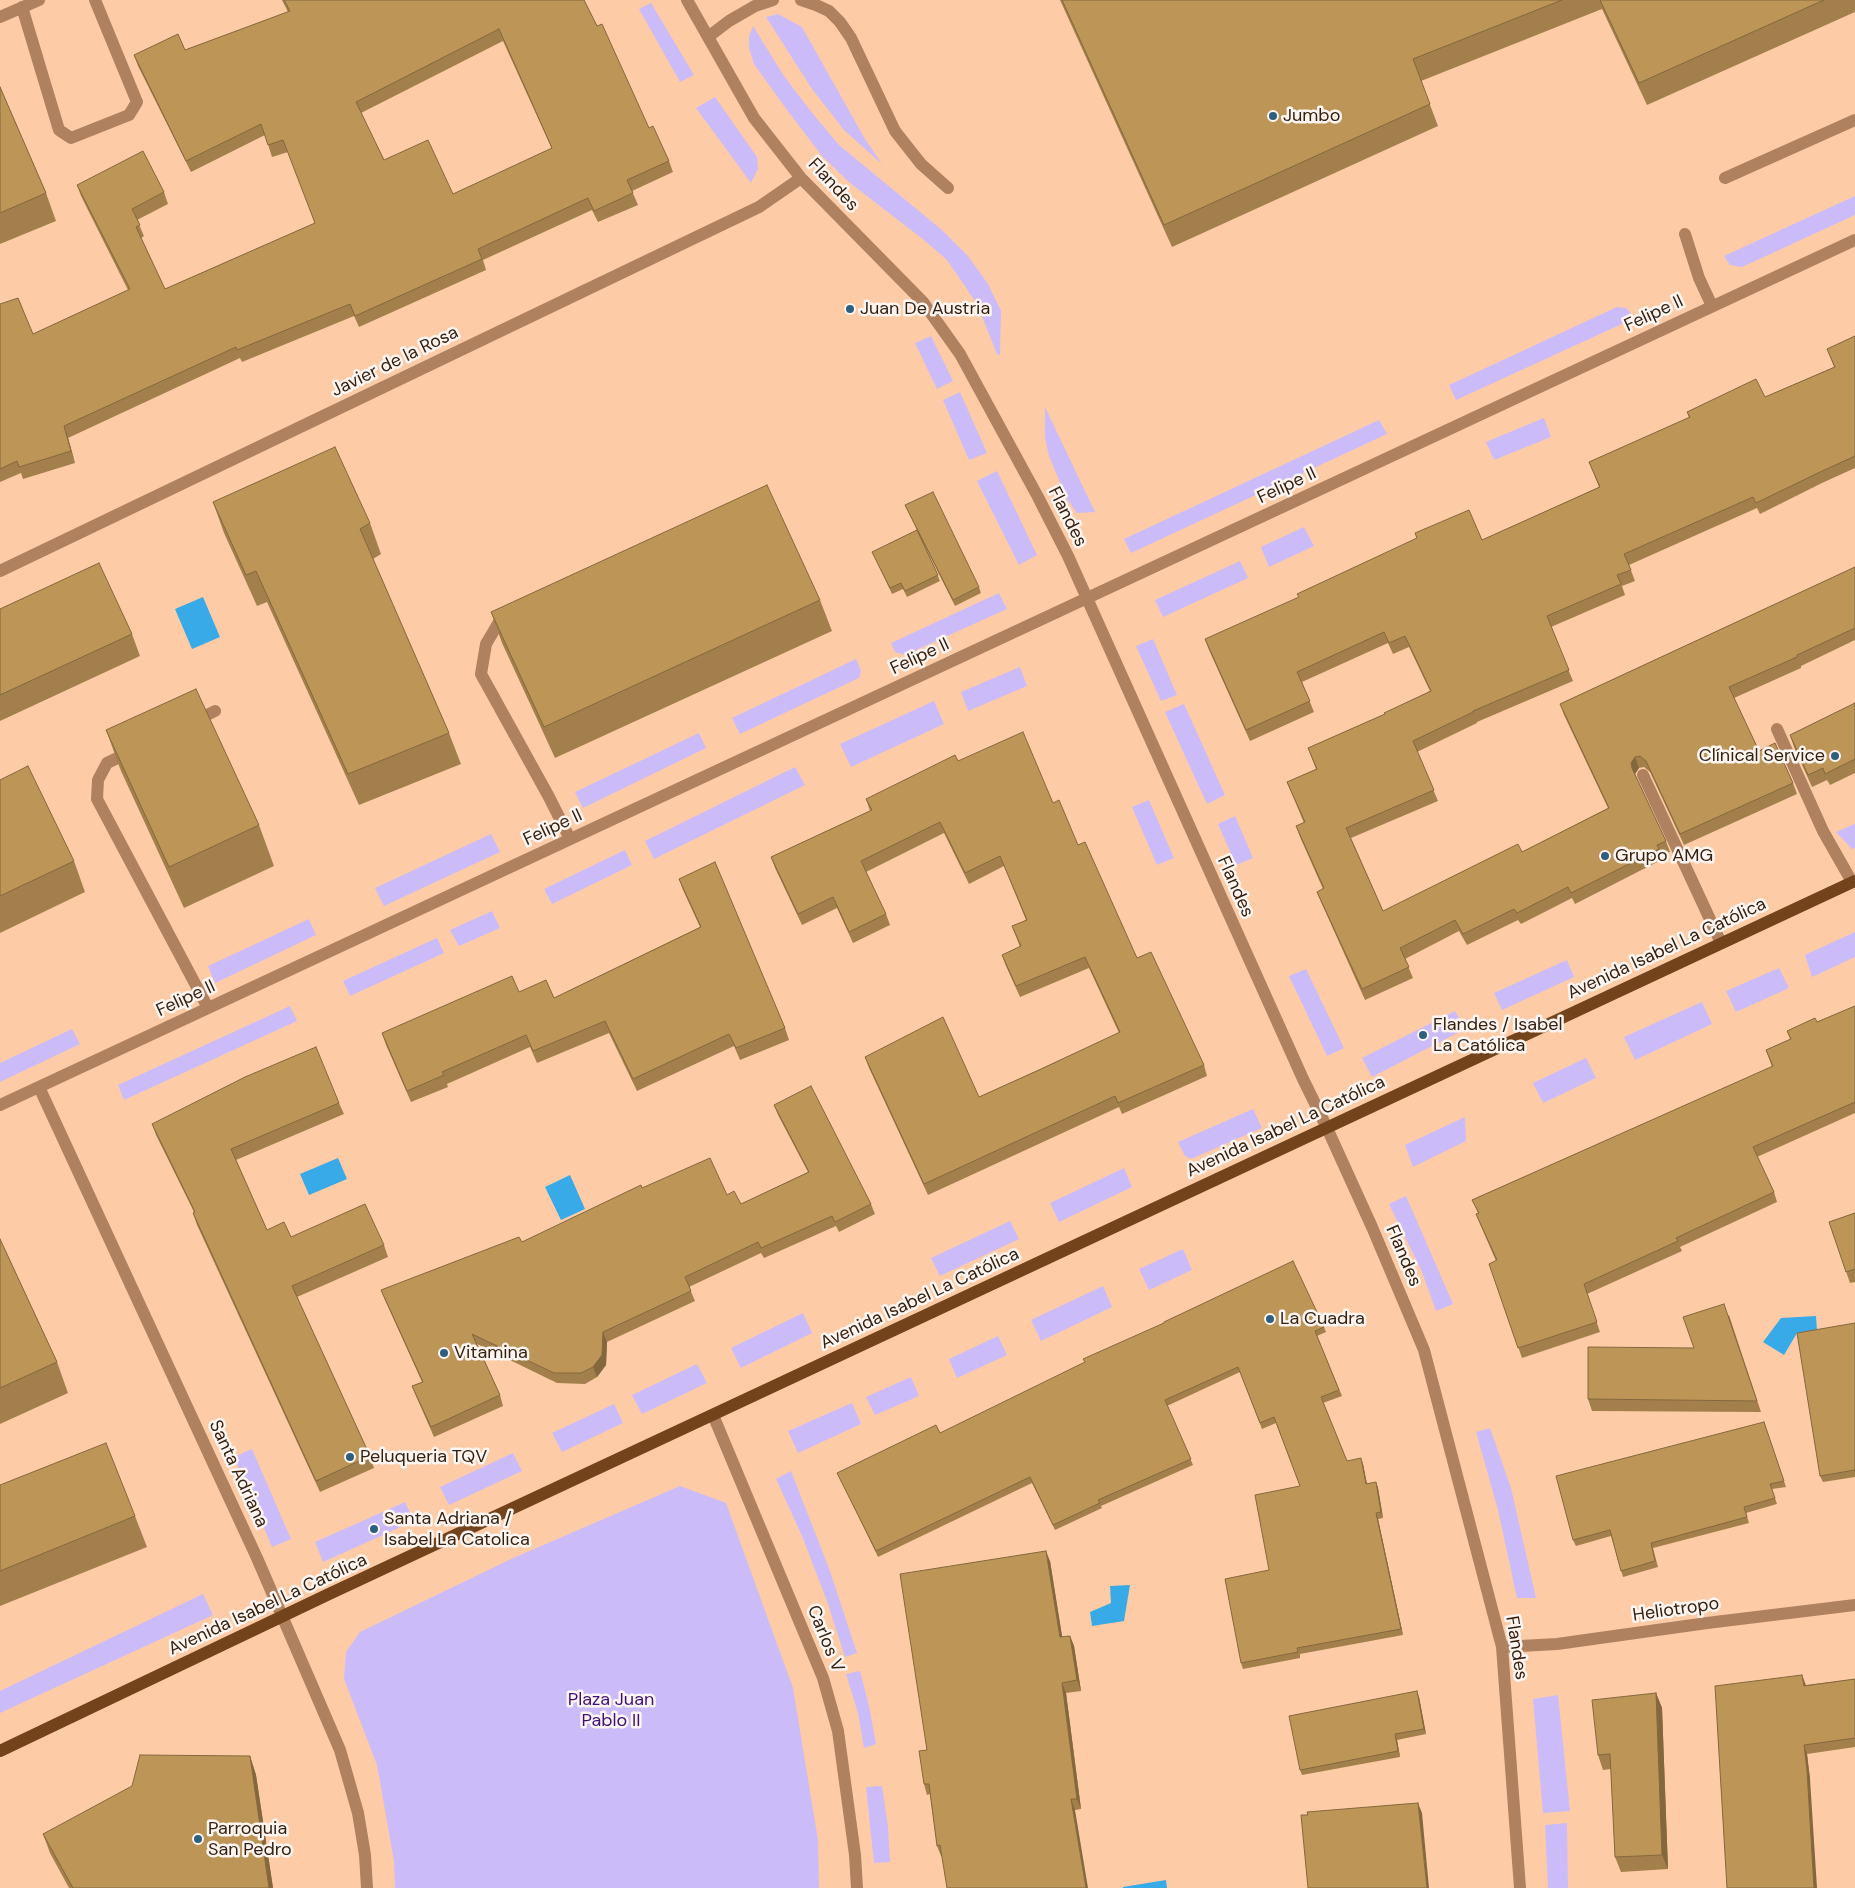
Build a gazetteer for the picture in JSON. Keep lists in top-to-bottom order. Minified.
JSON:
{"streets":{"main road":["Avenida Isabel La Católica"],"street":["Flandes","Felipe II","Javier de la Rosa","Santa Adriana","Heliotropo","Carlos V"]},"crossings":[["Flandes","Felipe II"],["Flandes","Javier de la Rosa"],["Flandes","Avenida Isabel La Católica"],["Flandes","Heliotropo"],["Felipe II","Santa Adriana"],["Avenida Isabel La Católica","Santa Adriana"],["Avenida Isabel La Católica","Carlos V"]],"parks":["Plaza Juan Pablo II"],"places":["Jumbo","Juan De Austria","Clínical Service","Grupo AMG","Flandes / Isabel La Católica","La Cuadra","Vitamina","Peluqueria TQV","Santa Adriana / Isabel La Catolica","Parroquia San Pedro"]}
